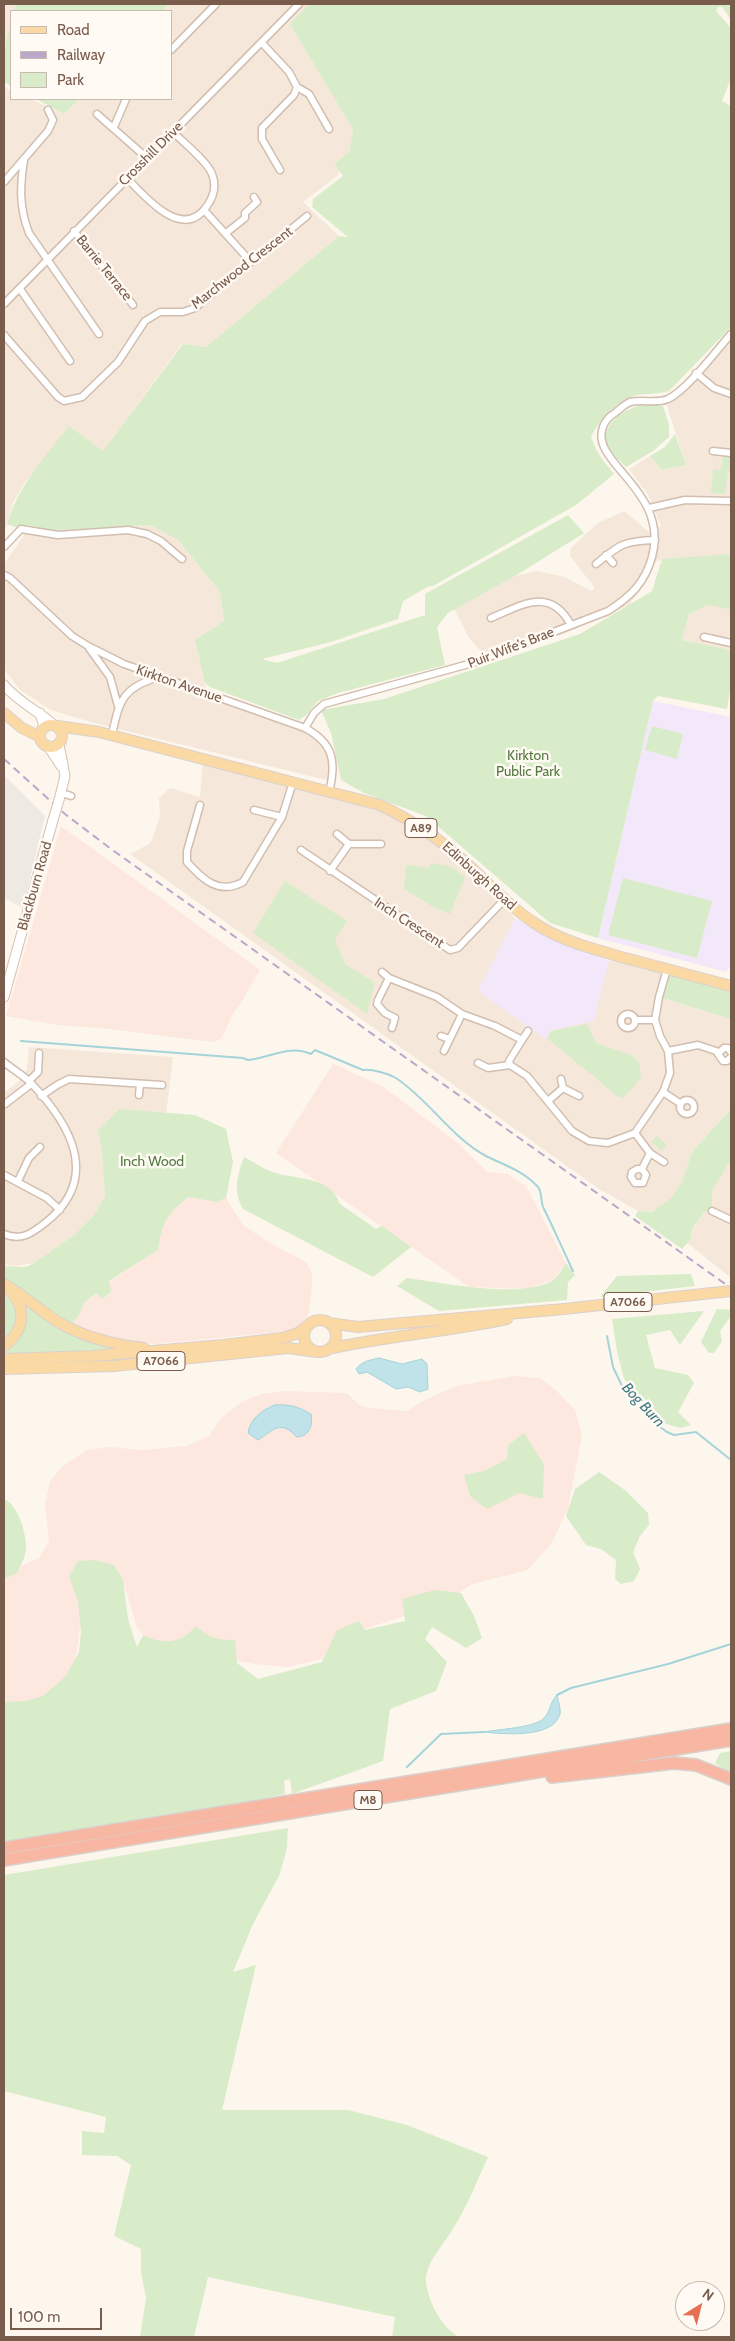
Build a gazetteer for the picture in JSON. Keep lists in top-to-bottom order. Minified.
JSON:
{"streets":{"highway":["M8"],"main road":["A89","Edinburgh Road","Blackburn Road","A7066"],"street":["Crosshill Drive","Barrie Terrace","Marchwood Crescent","Puir Wife's Brae","Kirkton Avenue","Inch Crescent"]},"crossings":[["Crosshill Drive","Barrie Terrace"],["Puir Wife's Brae","Kirkton Avenue"],["Kirkton Avenue","Edinburgh Road"],["Edinburgh Road","Blackburn Road"],["Edinburgh Road","Inch Crescent"]],"water":["Bog Burn"],"parks":["Kirkton Public Park","Inch Wood"],"legend":["Road","Railway","Park"],"scale_bar":"100 m","north":"top right"}
